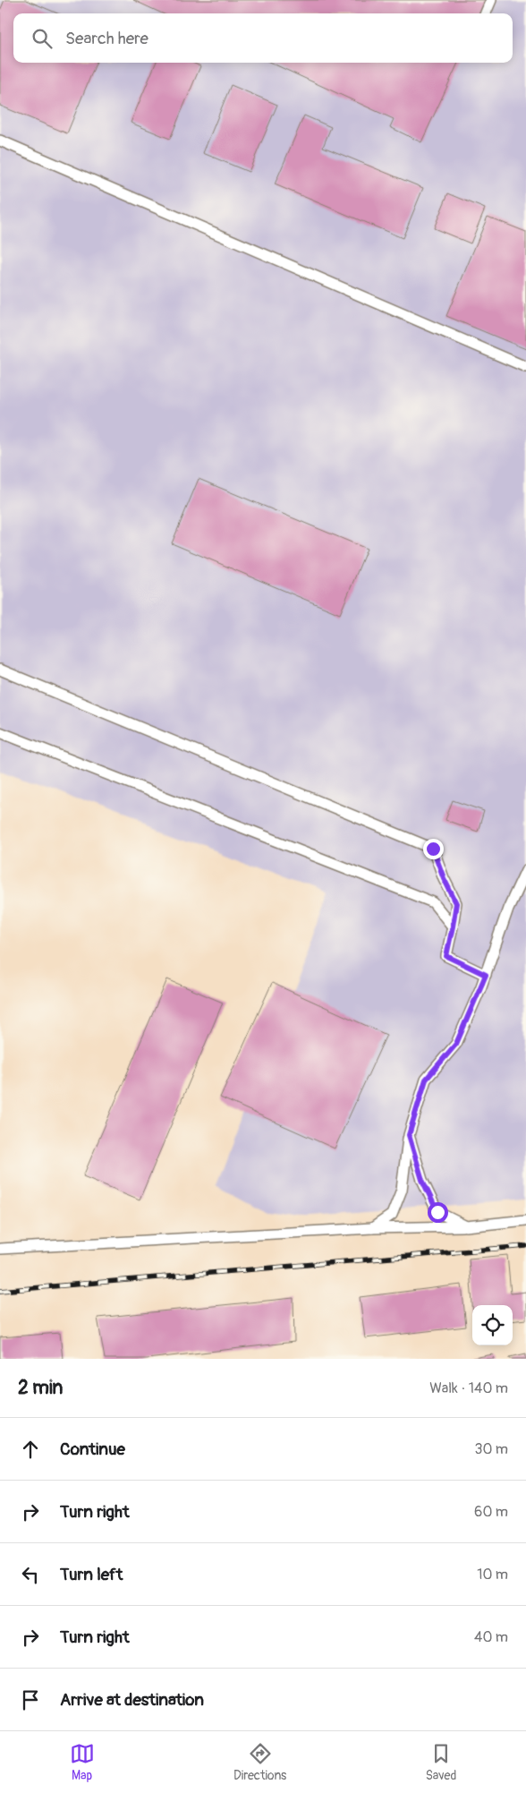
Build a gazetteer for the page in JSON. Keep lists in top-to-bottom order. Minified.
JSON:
{"page":{"search":"Search here","heading":["2 min","Walk · 140 m"],"list":[["Continue","30 m"],["Turn right","60 m"],["Turn left","10 m"],["Turn right","40 m"],"Arrive at destination"],"nav":["Map","Directions","Saved"]}}
